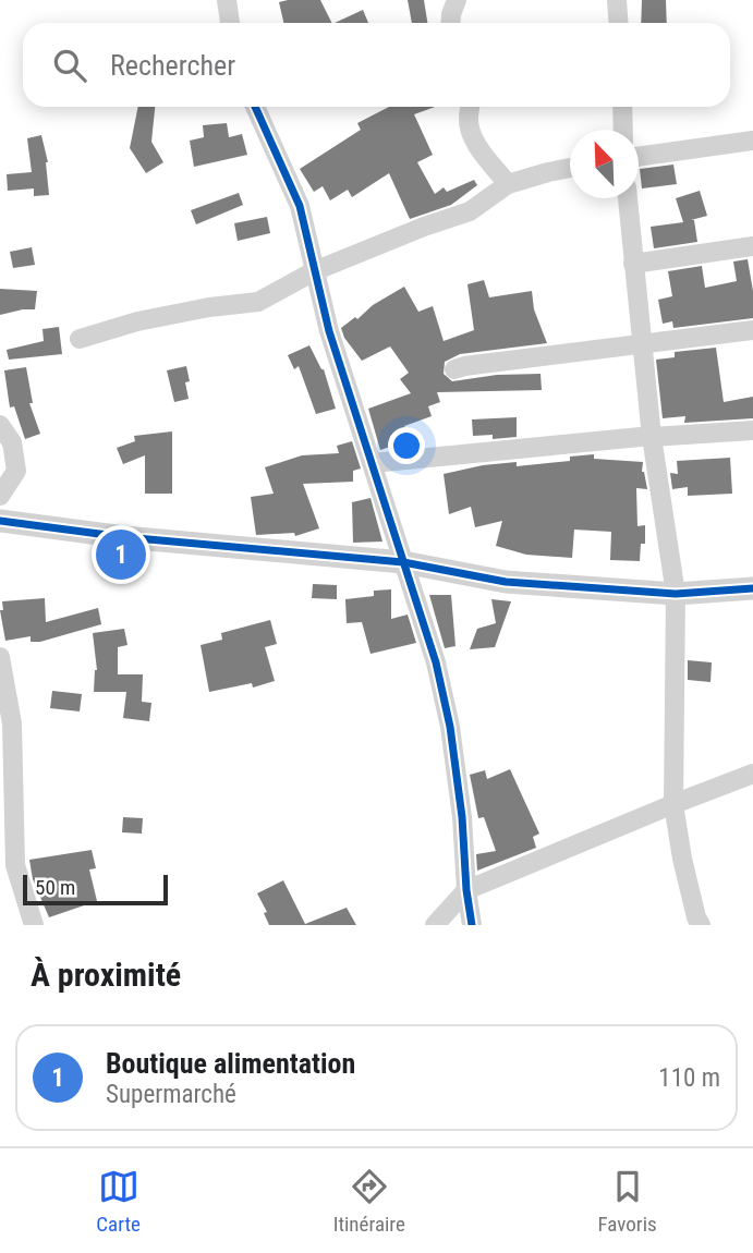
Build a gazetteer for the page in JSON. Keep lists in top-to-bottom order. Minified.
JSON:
{"scale_bar":"50 m","north":"top left","page":{"search":"Rechercher","pins":"1","scale":"50 m","heading":"À proximité","list":[{"mark":"1","name":"Boutique alimentation","note":"Supermarché","value":"110 m"}],"nav":["Carte","Itinéraire","Favoris"]}}
